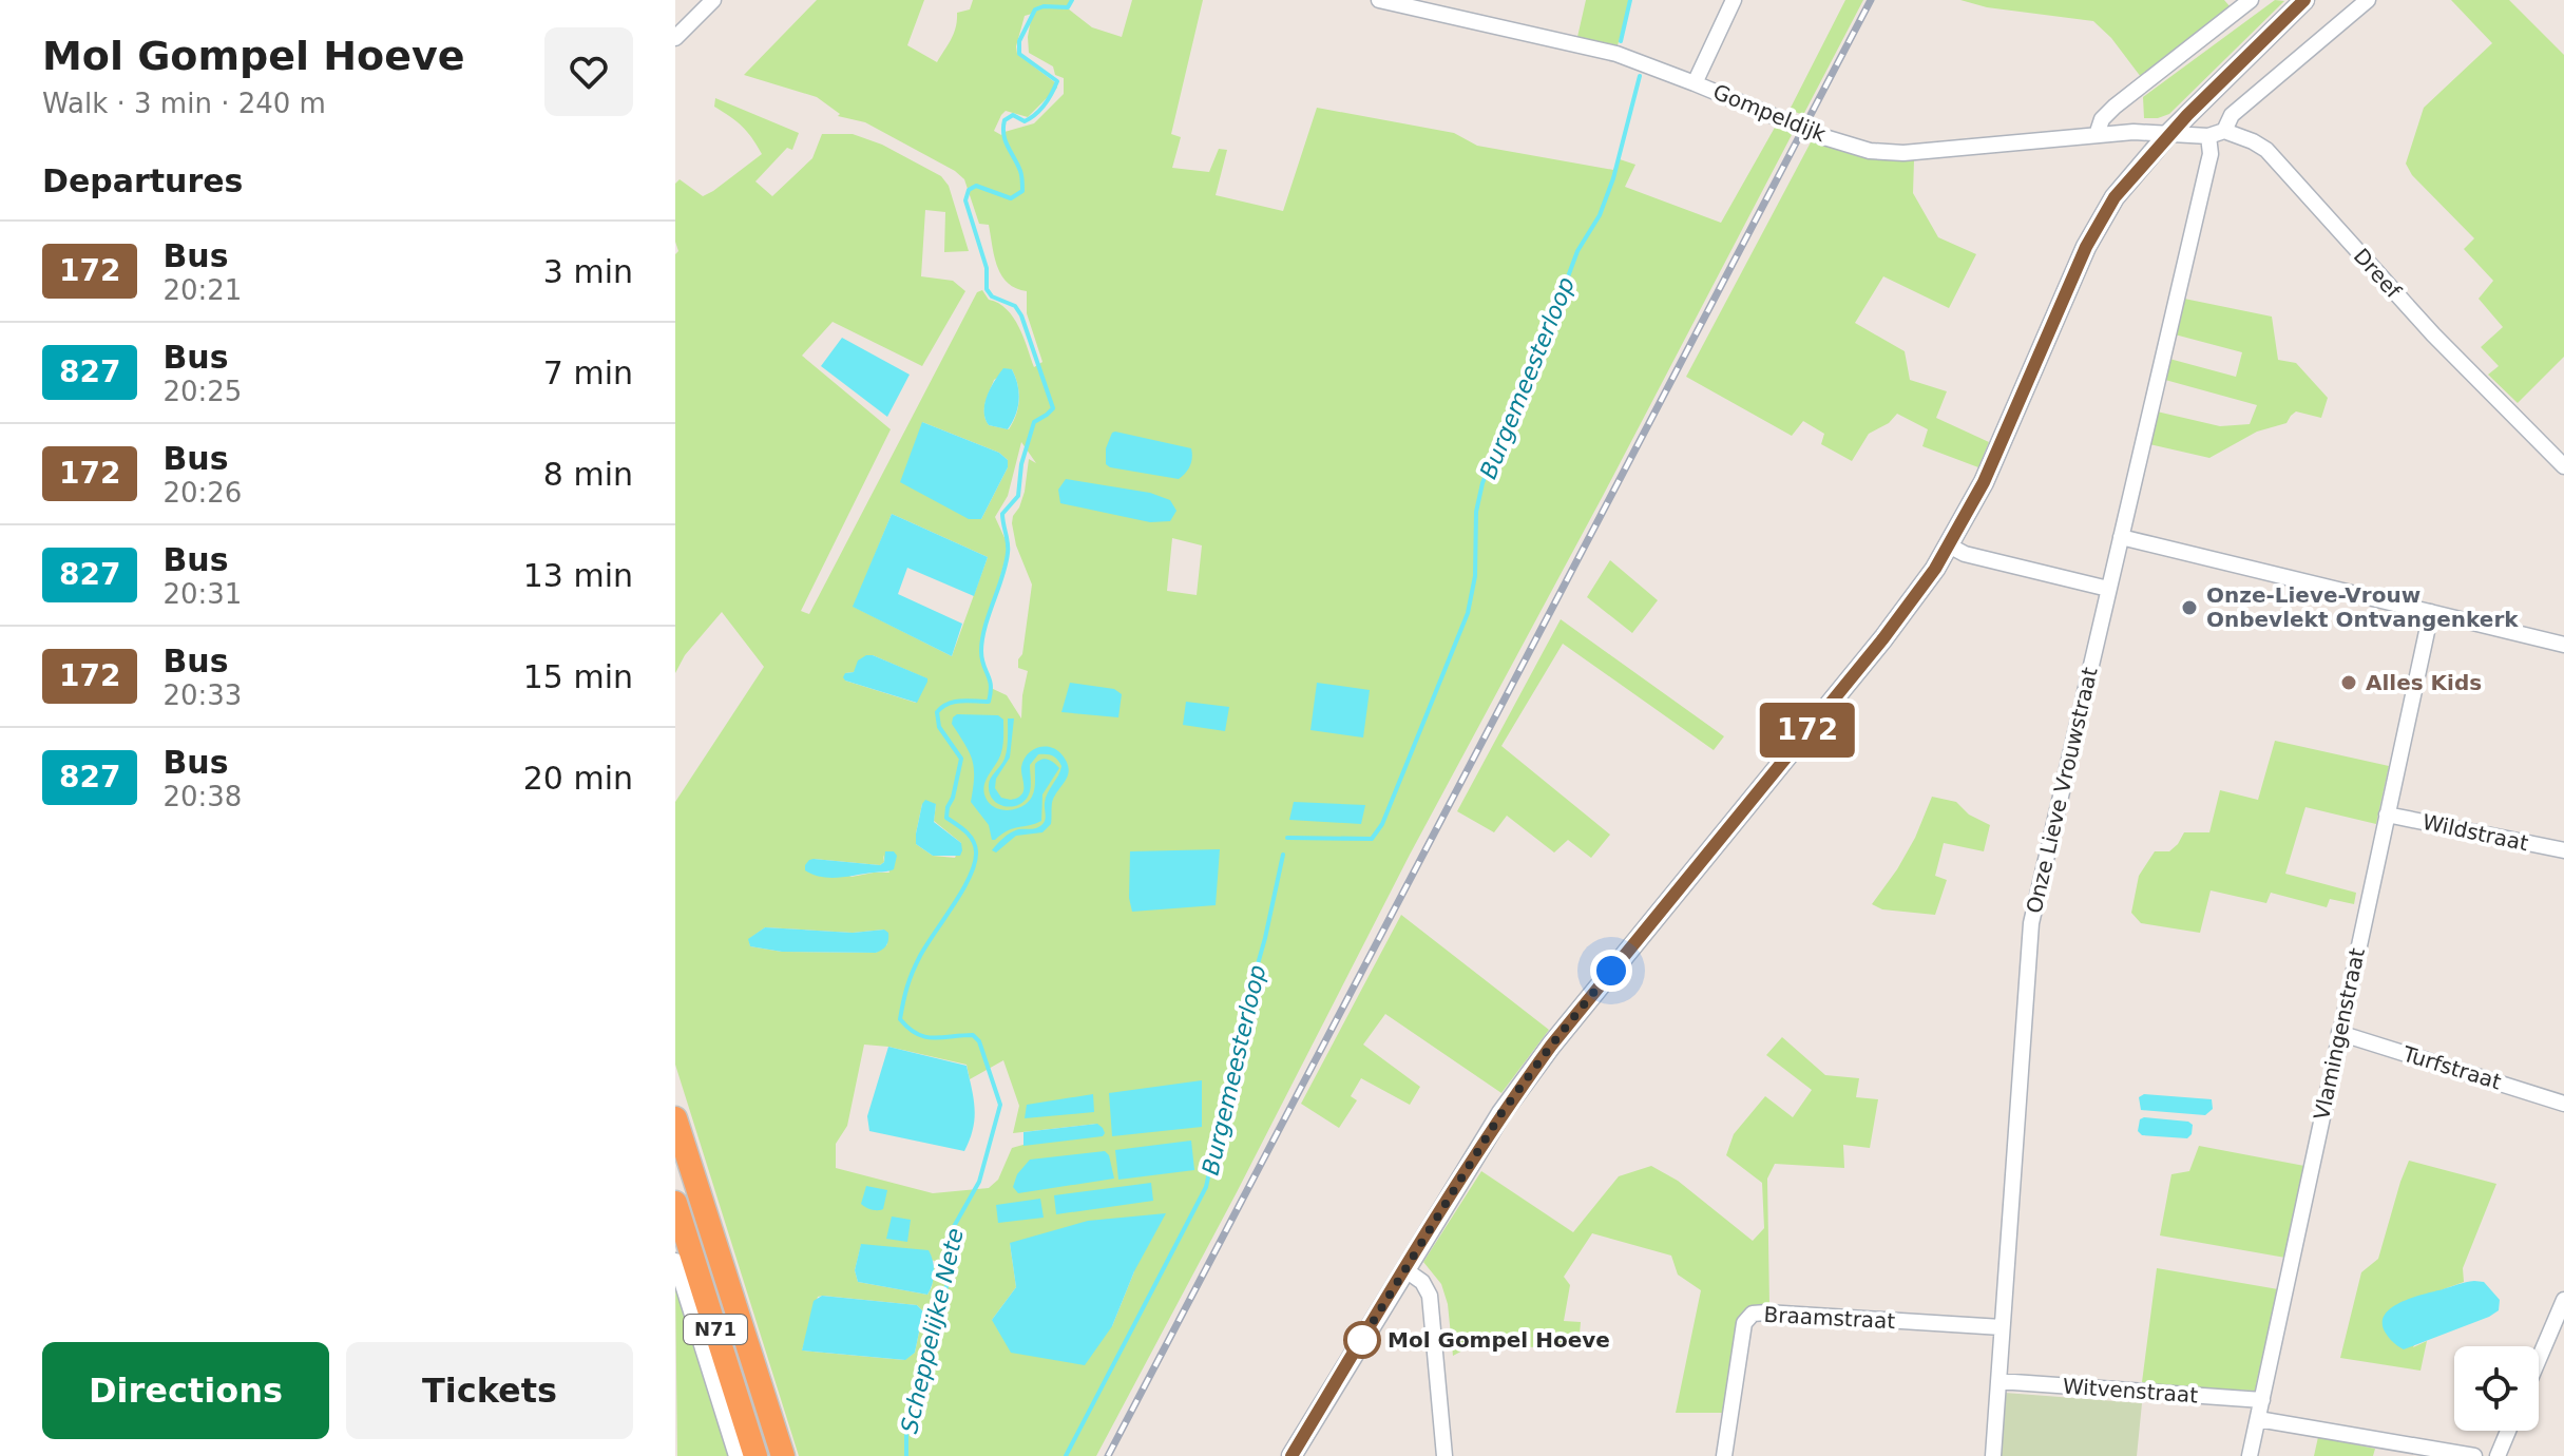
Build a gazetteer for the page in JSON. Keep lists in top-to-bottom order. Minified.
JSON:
{"streets":{"highway":["N71"],"street":["Gompeldijk","Dreef","Onze Lieve Vrouwstraat","Wildstraat","Vlamingenstraat","Turfstraat","Braamstraat","Witvenstraat"]},"crossings":[["Onze Lieve Vrouwstraat","Braamstraat"],["Onze Lieve Vrouwstraat","Witvenstraat"],["Wildstraat","Vlamingenstraat"],["Vlamingenstraat","Turfstraat"],["Vlamingenstraat","Witvenstraat"]],"water":["Burgemeesterloop","Scheppelijke Nete"],"places":["Onze-Lieve-Vrouw Onbevlekt Ontvangenkerk","Alles Kids","Mol Gompel Hoeve"],"lines":["bus line 172"],"page":{"heading":[["Mol Gompel Hoeve","Walk · 3 min · 240 m"],"Departures"],"on_map":"172","list":[{"mark":"172","name":"Bus","note":"20:21","value":"3 min"},{"mark":"827","name":"Bus","note":"20:25","value":"7 min"},{"mark":"172","name":"Bus","note":"20:26","value":"8 min"},{"mark":"827","name":"Bus","note":"20:31","value":"13 min"},{"mark":"172","name":"Bus","note":"20:33","value":"15 min"},{"mark":"827","name":"Bus","note":"20:38","value":"20 min"}],"buttons":["Directions","Tickets"]}}
